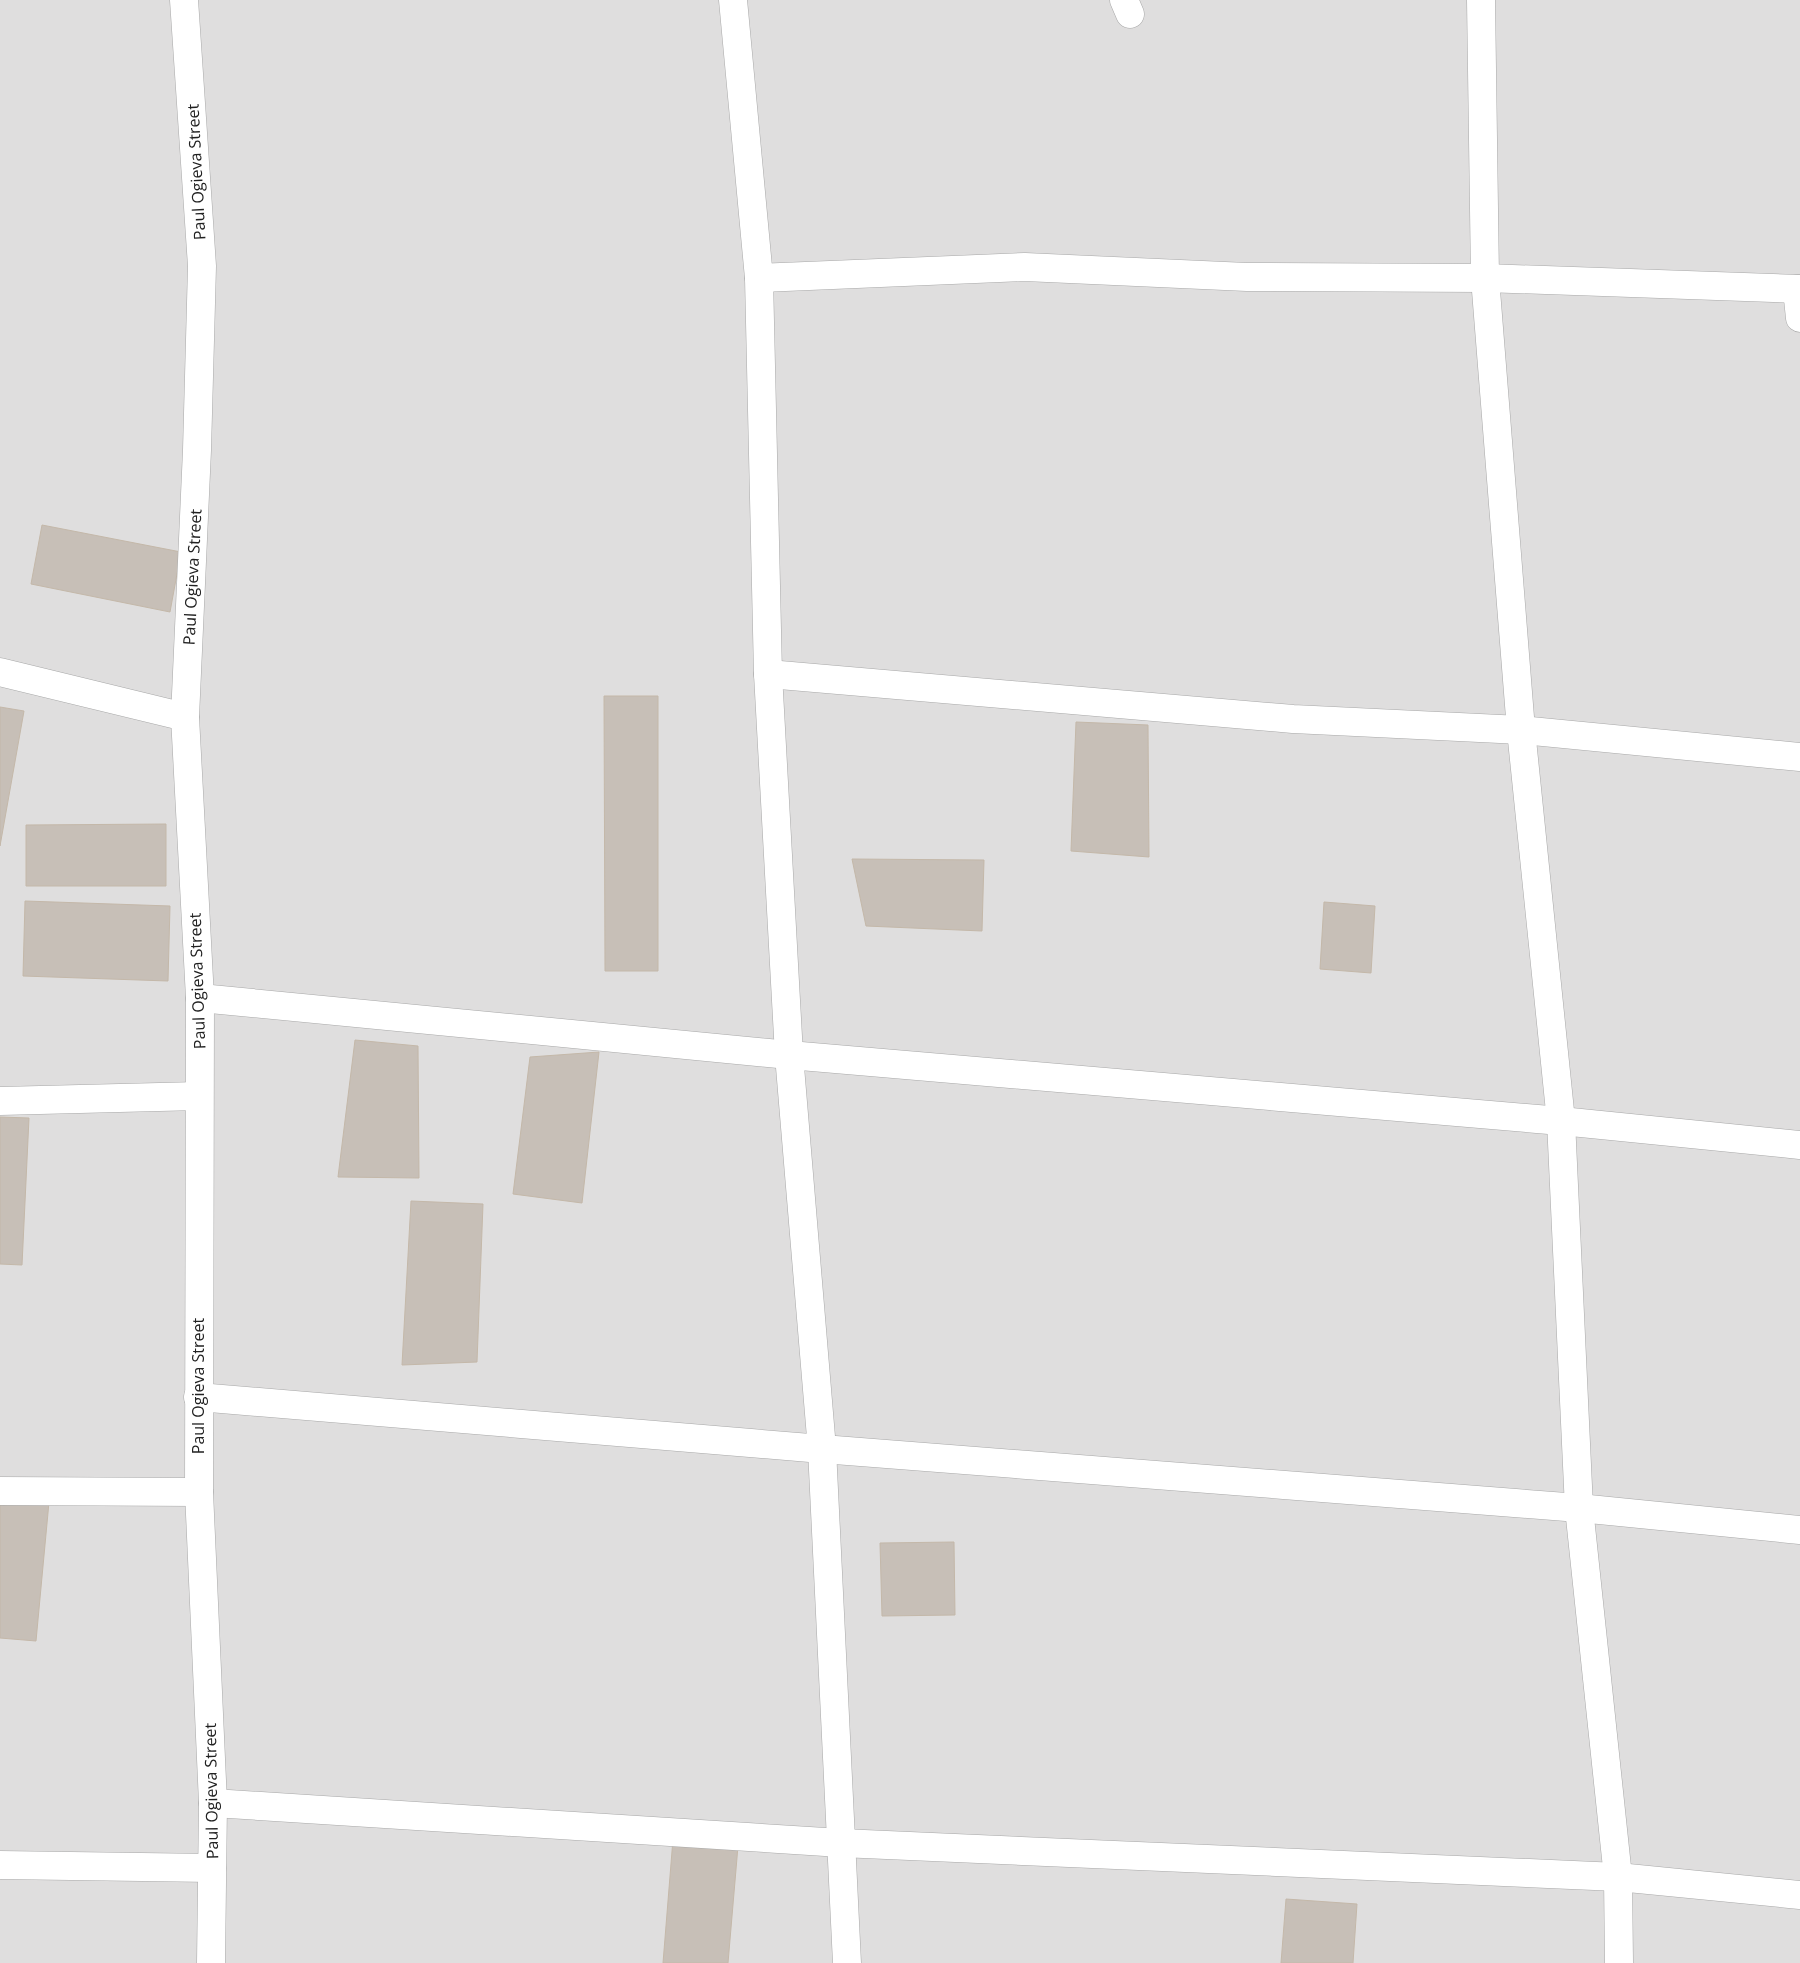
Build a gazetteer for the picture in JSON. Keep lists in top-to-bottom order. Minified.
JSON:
{"streets":{"street":["Paul Ogieva Street"]}}
